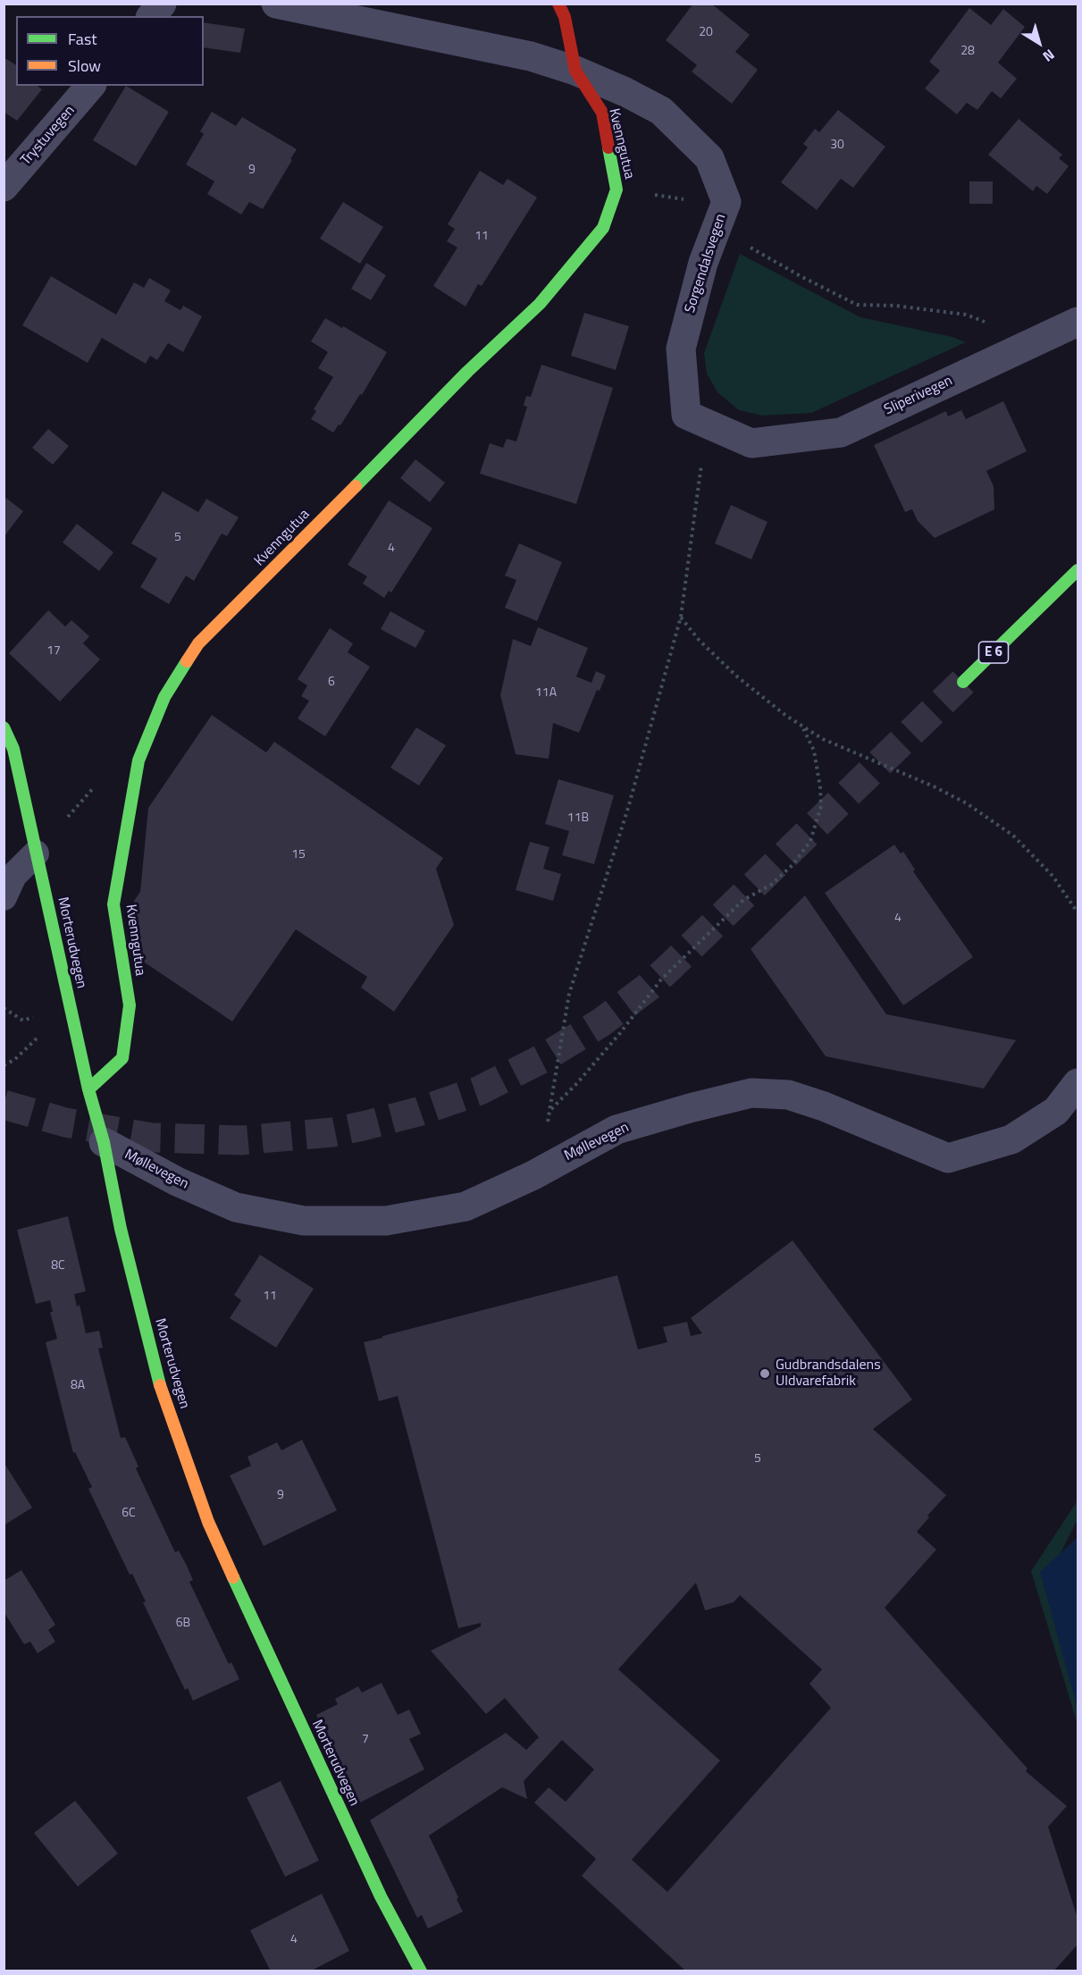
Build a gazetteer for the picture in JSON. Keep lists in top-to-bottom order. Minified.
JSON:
{"streets":{"main road":["Kvenngutua","E 6","Morterudvegen"],"street":["Trystuvegen","Sorgendalsvegen","Sliperivegen","Møllevegen"]},"crossings":[["Kvenngutua","Sorgendalsvegen"],["Kvenngutua","Morterudvegen"],["Sorgendalsvegen","Sliperivegen"],["Morterudvegen","Møllevegen"]],"places":["Gudbrandsdalens Uldvarefabrik"],"house_numbers":["20","28","30","9","11","5","4","17","6","11A","11B","15","4","8C","11","8A","5","9","6C","6B","7","4"],"legend":["Fast","Slow"],"north":"bottom right"}
